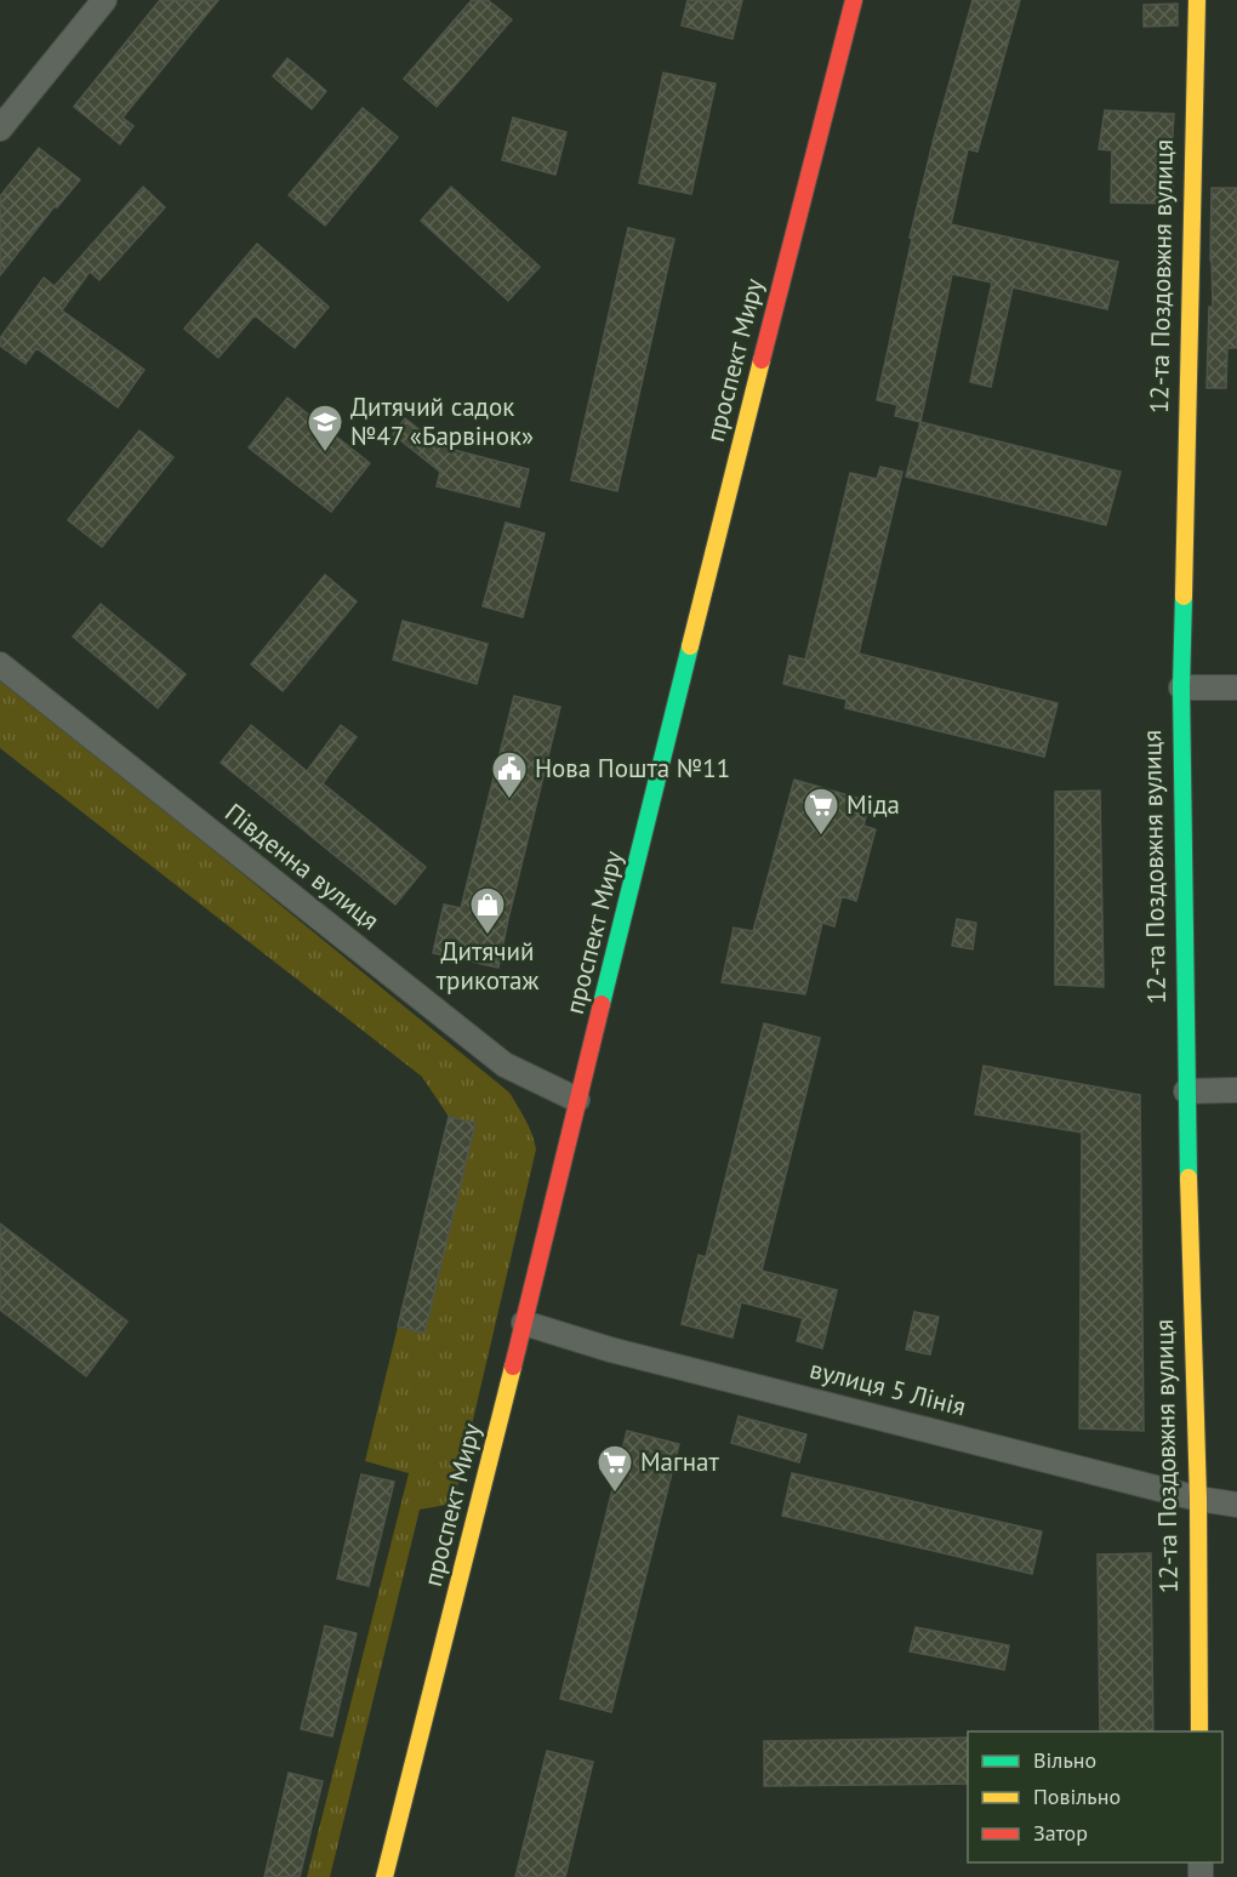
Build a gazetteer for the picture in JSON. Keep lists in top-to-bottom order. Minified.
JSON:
{"streets":{"main road":["12-та Поздовжня вулиця","проспект Миру"],"street":["Південна вулиця","вулиця 5 Лінія"]},"crossings":[["12-та Поздовжня вулиця","вулиця 5 Лінія"],["проспект Миру","Південна вулиця"],["проспект Миру","вулиця 5 Лінія"]],"places":{"school or university":["Дитячий садок №47 «Барвінок»"],"public building":["Нова Пошта №11"],"supermarket":["Міда","Магнат"],"shop":["Дитячий трикотаж"]},"legend":["Вільно","Повільно","Затор"]}
